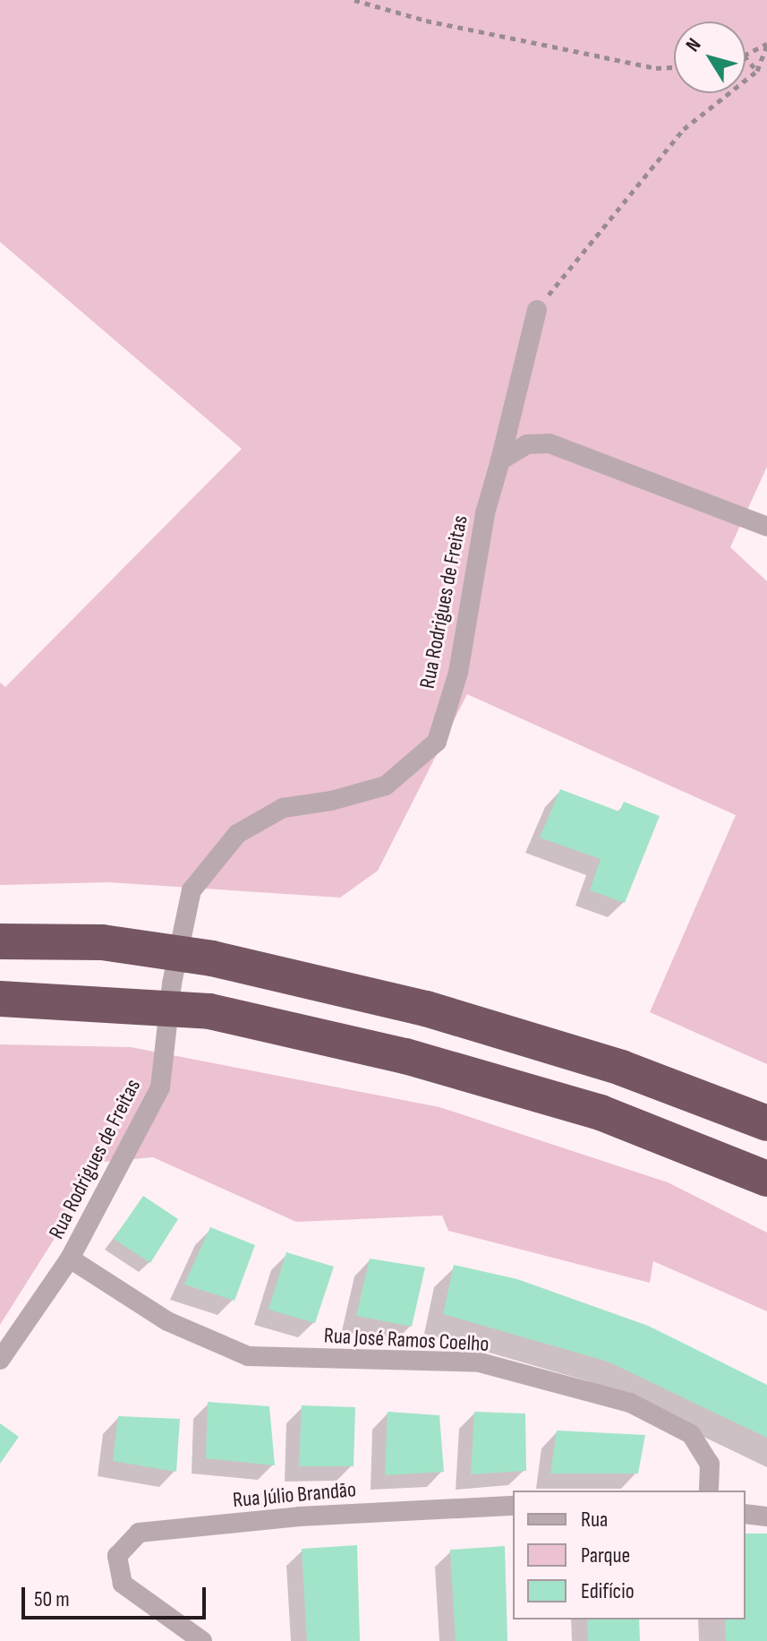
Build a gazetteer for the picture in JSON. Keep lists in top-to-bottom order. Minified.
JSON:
{"streets":{"street":["Rua Rodrigues de Freitas","Rua José Ramos Coelho","Rua Júlio Brandão"]},"crossings":[["Rua Rodrigues de Freitas","Rua José Ramos Coelho"]],"legend":["Rua","Parque","Edifício"],"scale_bar":"50 m","north":"top left"}
